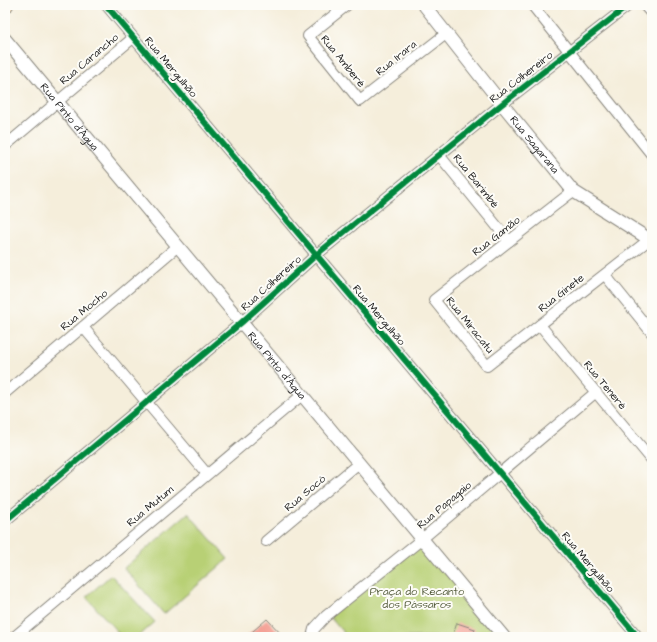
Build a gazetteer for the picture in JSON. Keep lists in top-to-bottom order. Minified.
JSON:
{"streets":{"street":["Rua Irara","Rua Carancho","Rua Amberé","Rua Mergulhão","Rua Colhereiro","Rua Pinto d'Água","Rua Sagarana","Rua Barimbé","Rua Gamão","Rua Ginete","Rua Mocho","Rua Miracatu","Rua Teneré","Rua Socó","Rua Papagaio","Rua Mutum"]},"crossings":[["Rua Irara","Rua Amberé"],["Rua Irara","Rua Sagarana"],["Rua Carancho","Rua Mergulhão"],["Rua Carancho","Rua Pinto d'Água"],["Rua Mergulhão","Rua Colhereiro"],["Rua Mergulhão","Rua Papagaio"],["Rua Colhereiro","Rua Pinto d'Água"],["Rua Colhereiro","Rua Sagarana"],["Rua Colhereiro","Rua Barimbé"],["Rua Pinto d'Água","Rua Mocho"],["Rua Pinto d'Água","Rua Socó"],["Rua Pinto d'Água","Rua Papagaio"],["Rua Pinto d'Água","Rua Mutum"],["Rua Sagarana","Rua Gamão"],["Rua Sagarana","Rua Ginete"],["Rua Barimbé","Rua Gamão"],["Rua Gamão","Rua Miracatu"],["Rua Ginete","Rua Miracatu"],["Rua Ginete","Rua Teneré"],["Rua Teneré","Rua Papagaio"]],"parks":["Praça do Recanto dos Pássaros"]}
